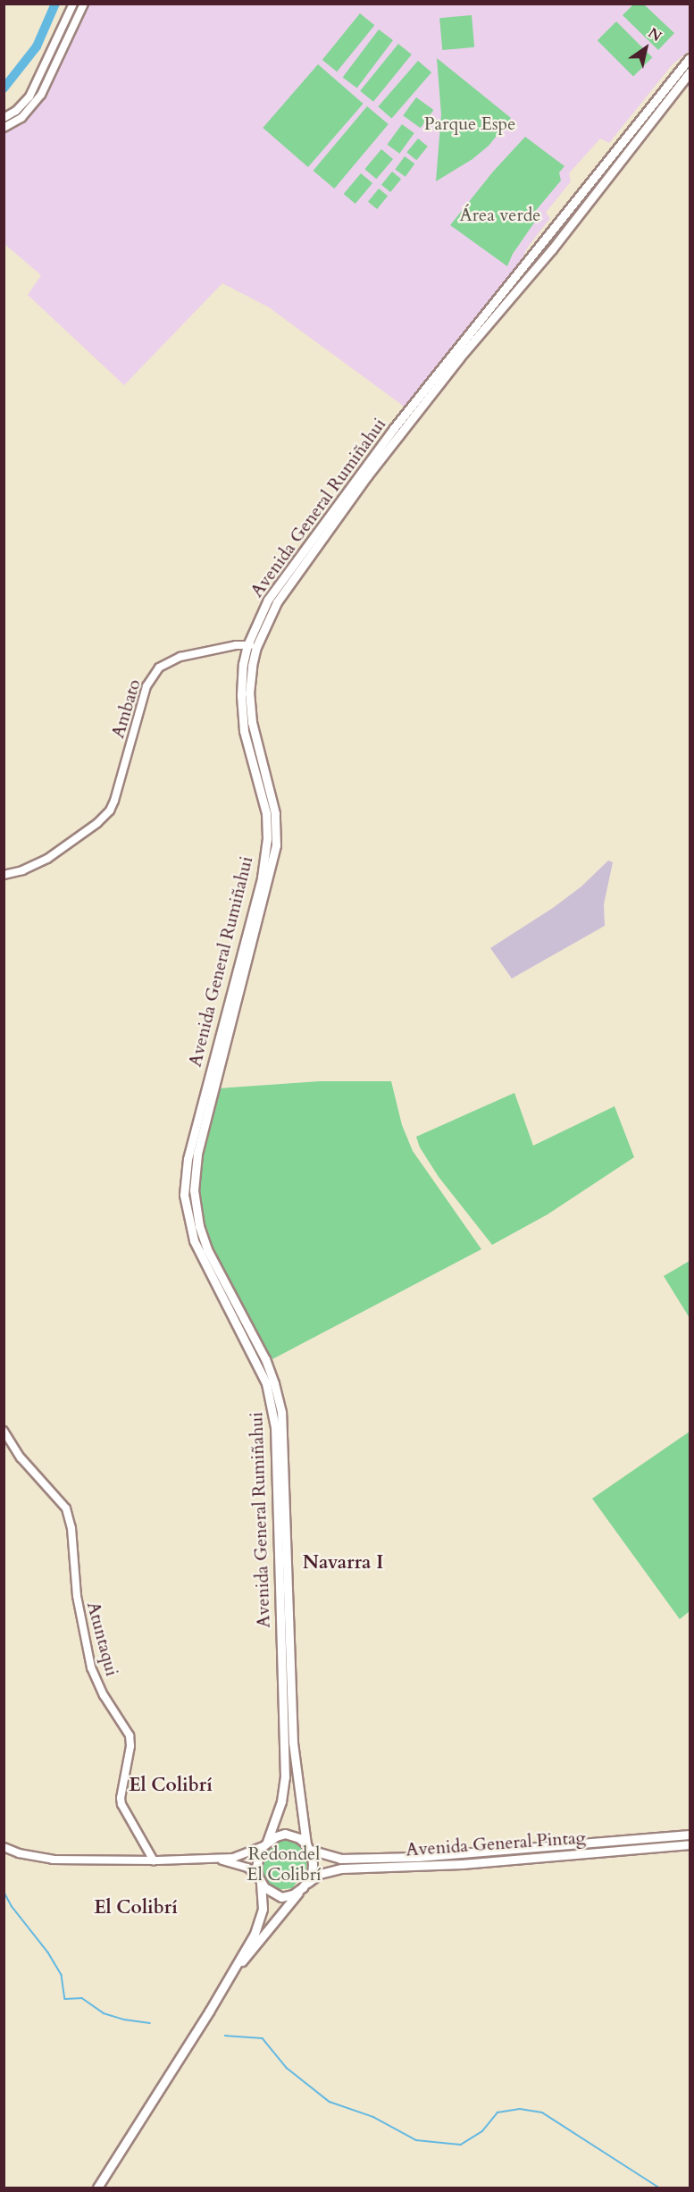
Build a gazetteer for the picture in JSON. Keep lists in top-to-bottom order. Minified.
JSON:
{"streets":{"highway":["Avenida General Rumiñahui","Avenida General Pintag"],"street":["Ambato","Atuntaqui"]},"crossings":[["Avenida General Rumiñahui","Ambato"],["Avenida General Rumiñahui","Avenida General Pintag"]],"districts":["Navarra I","El Colibrí","El Colibrí"],"parks":["Parque Espe","Área verde","Redondel El Colibrí"],"north":"top right"}
